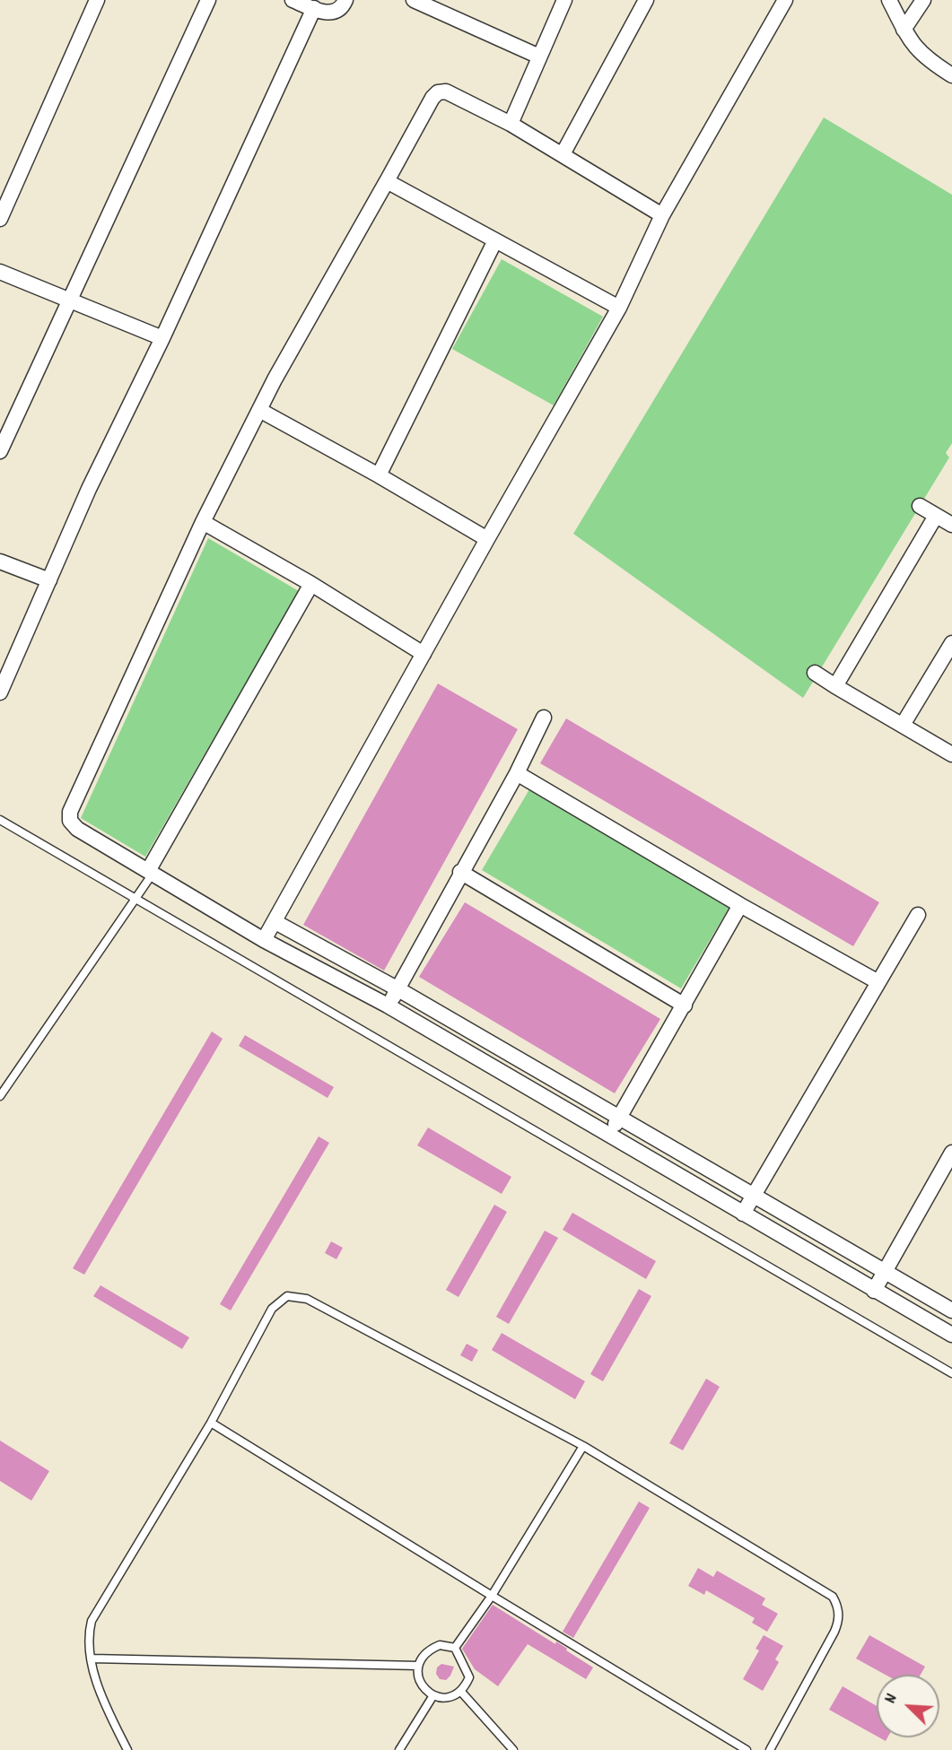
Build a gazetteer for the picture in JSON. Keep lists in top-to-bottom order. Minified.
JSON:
{"north":"top left"}
